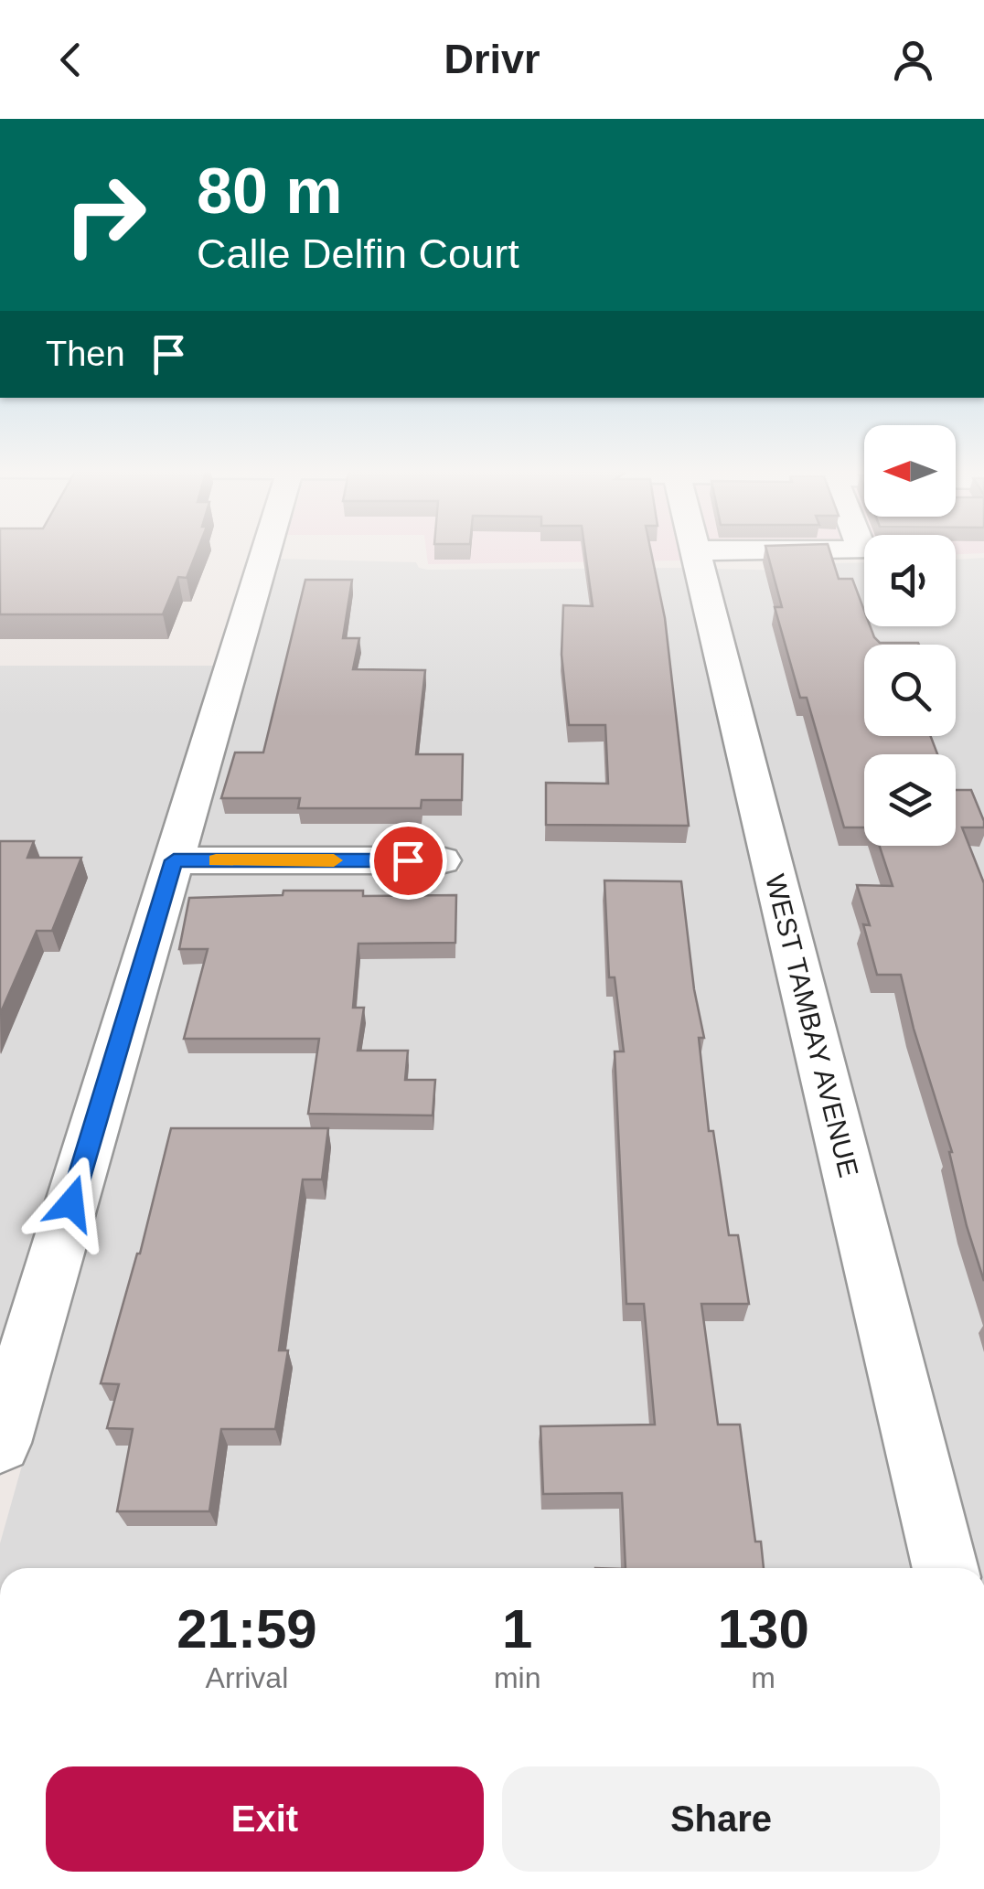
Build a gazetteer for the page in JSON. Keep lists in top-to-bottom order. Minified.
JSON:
{"streets":{"street":["WEST TAMBAY AVENUE"]},"north":"left","page":{"header":"Drivr","turn":["80 m","Calle Delfin Court"],"then":"Then","eta":["21:59","Arrival","1","min","130","m"],"buttons":["Exit","Share"]}}
